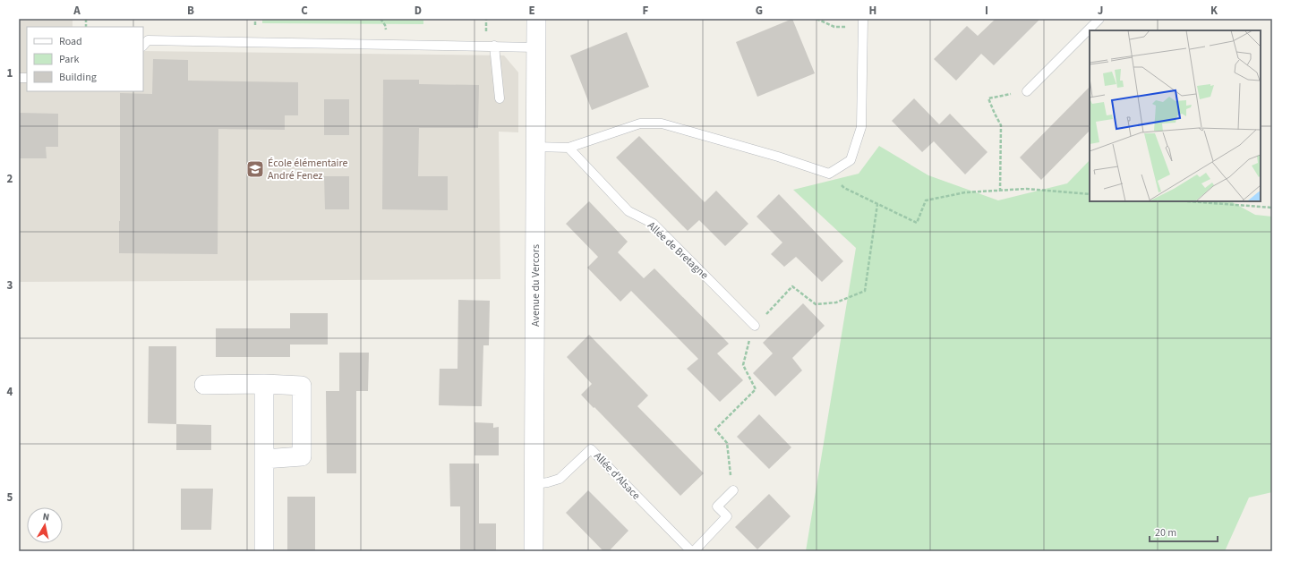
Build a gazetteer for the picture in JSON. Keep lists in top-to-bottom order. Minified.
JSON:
{"streets":{"street":["Avenue du Vercors"],"lane":["Allée de Bretagne","Allée d'Alsace"]},"crossings":[["Avenue du Vercors","Allée d'Alsace"]],"places":{"school or university":["École élémentaire André Fenez"]},"legend":["Road","Park","Building"],"scale_bar":"20 m","north":"top","grid":{"columns":["A","B","C","D","E","F","G","H","I","J","K"],"rows":["1","2","3","4","5"]}}
